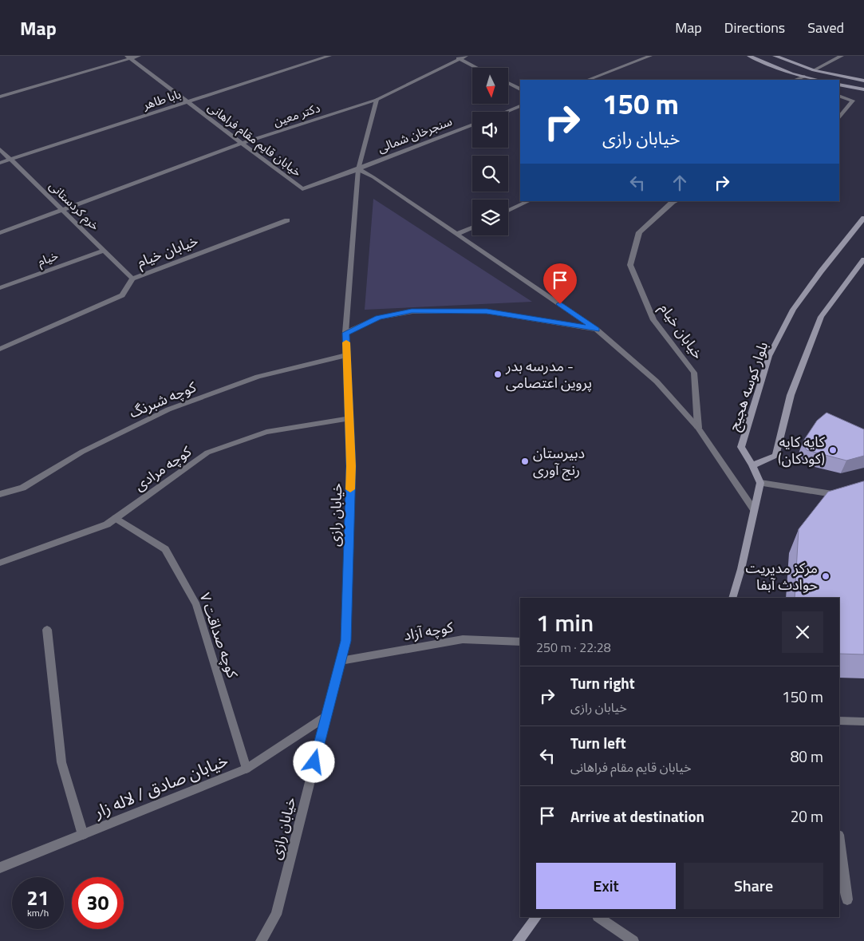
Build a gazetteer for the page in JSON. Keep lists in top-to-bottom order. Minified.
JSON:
{"streets":{"street":["بابا طاهر","دکتر معین","سنجرخان شمالی","خیابان قایم مقام فراهانی","خرم کردستانی","خیابان خیام","خیام","بلوار کوسه هجیج","کوچه شبرنگ","کوچه مرادی","خیابان رازی","کوچه آزاد","کوچه صداقت ۷","خیابان صادق / لاله زار"]},"crossings":[["بابا طاهر","خیابان قایم مقام فراهانی"],["بابا طاهر","خرم کردستانی"],["دکتر معین","خیابان قایم مقام فراهانی"],["دکتر معین","خرم کردستانی"],["دکتر معین","خیابان رازی"],["سنجرخان شمالی","خیابان قایم مقام فراهانی"],["سنجرخان شمالی","خیابان رازی"],["خیابان قایم مقام فراهانی","خیابان رازی"],["خرم کردستانی","خیابان خیام"],["خرم کردستانی","خیام"],["کوچه شبرنگ","خیابان رازی"],["کوچه مرادی","خیابان رازی"],["کوچه مرادی","کوچه صداقت ۷"],["خیابان رازی","کوچه آزاد"],["خیابان رازی","خیابان صادق / لاله زار"],["کوچه صداقت ۷","خیابان صادق / لاله زار"]],"places":["مدرسه بدر - پروین اعتصامی","کایه کایه (کودکان)","دبیرستان رنج آوری","مرکز مدیریت حوادث آبفا"],"north":"bottom","page":{"header":"Map","nav":["Map","Directions","Saved"],"turn":["150 m","خیابان رازی"],"heading":["1 min","250 m · 22:28"],"list":[{"name":"Turn right","note":"خیابان رازی","value":"150 m"},{"name":"Turn left","note":"خیابان قایم مقام فراهانی","value":"80 m"},{"name":"Arrive at destination","value":"20 m"}],"buttons":["Exit","Share"],"speed":"21 km/h","limit":"30"}}
